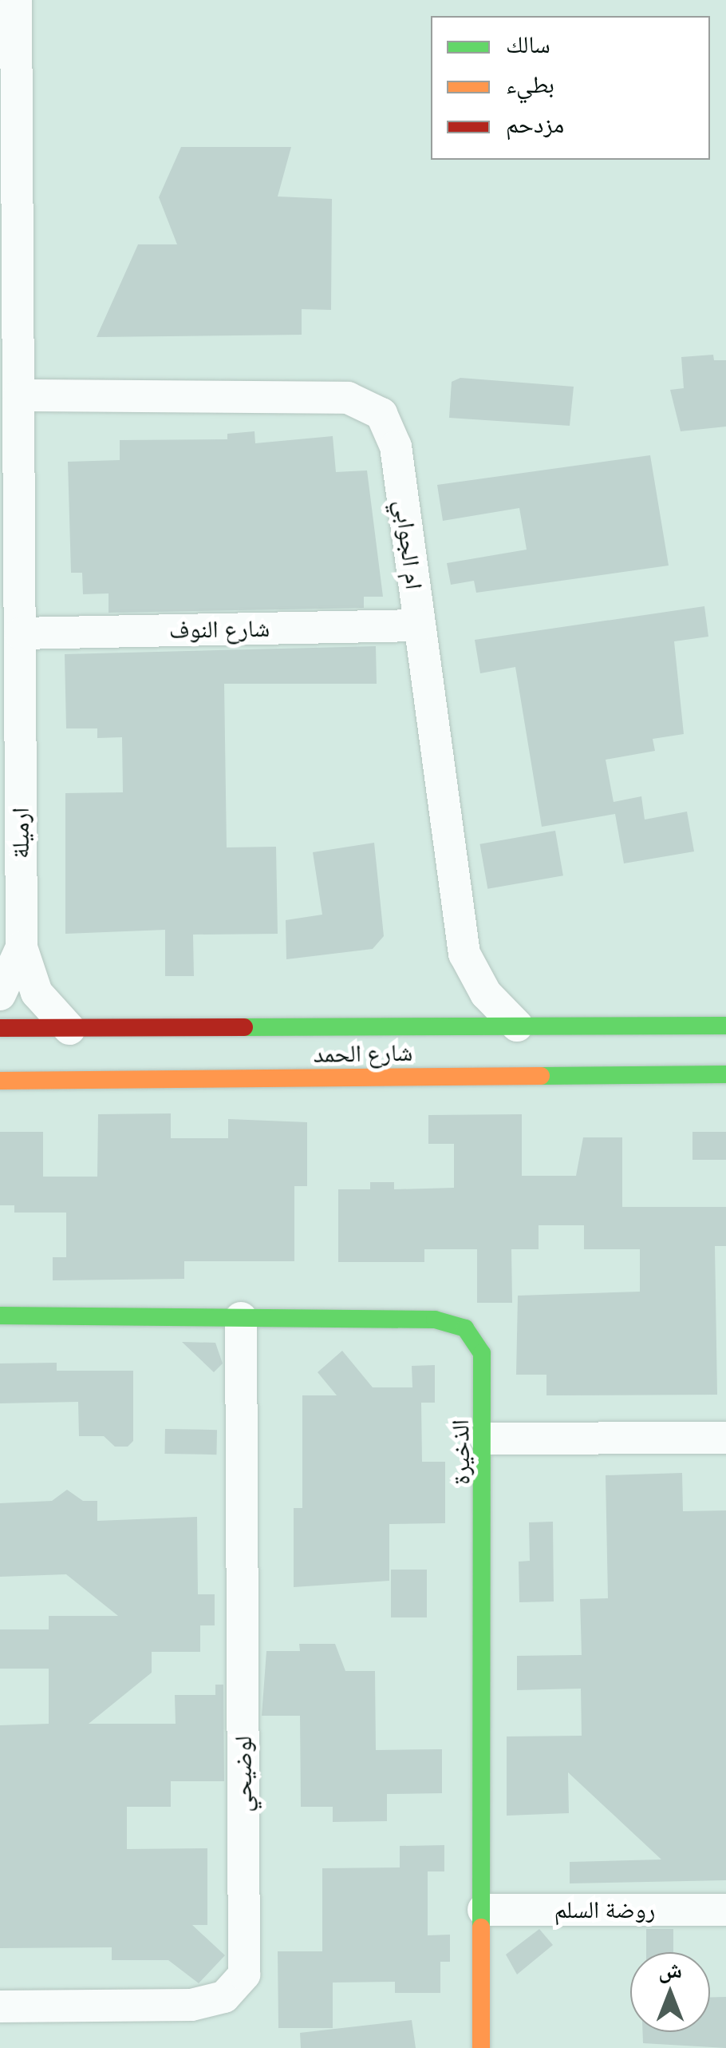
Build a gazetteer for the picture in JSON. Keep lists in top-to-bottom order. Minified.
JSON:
{"streets":{"street":["ام الجوابي","شارع النوف","ارميلة","شارع الحمد","الذخيرة","لوضيحي","روضة السلم"]},"crossings":[["ام الجوابي","شارع النوف"],["ام الجوابي","ارميلة"],["ام الجوابي","شارع الحمد"],["شارع النوف","ارميلة"],["ارميلة","شارع الحمد"],["الذخيرة","لوضيحي"],["الذخيرة","روضة السلم"]],"legend":["سالك","بطيء","مزدحم"],"north":"top"}
